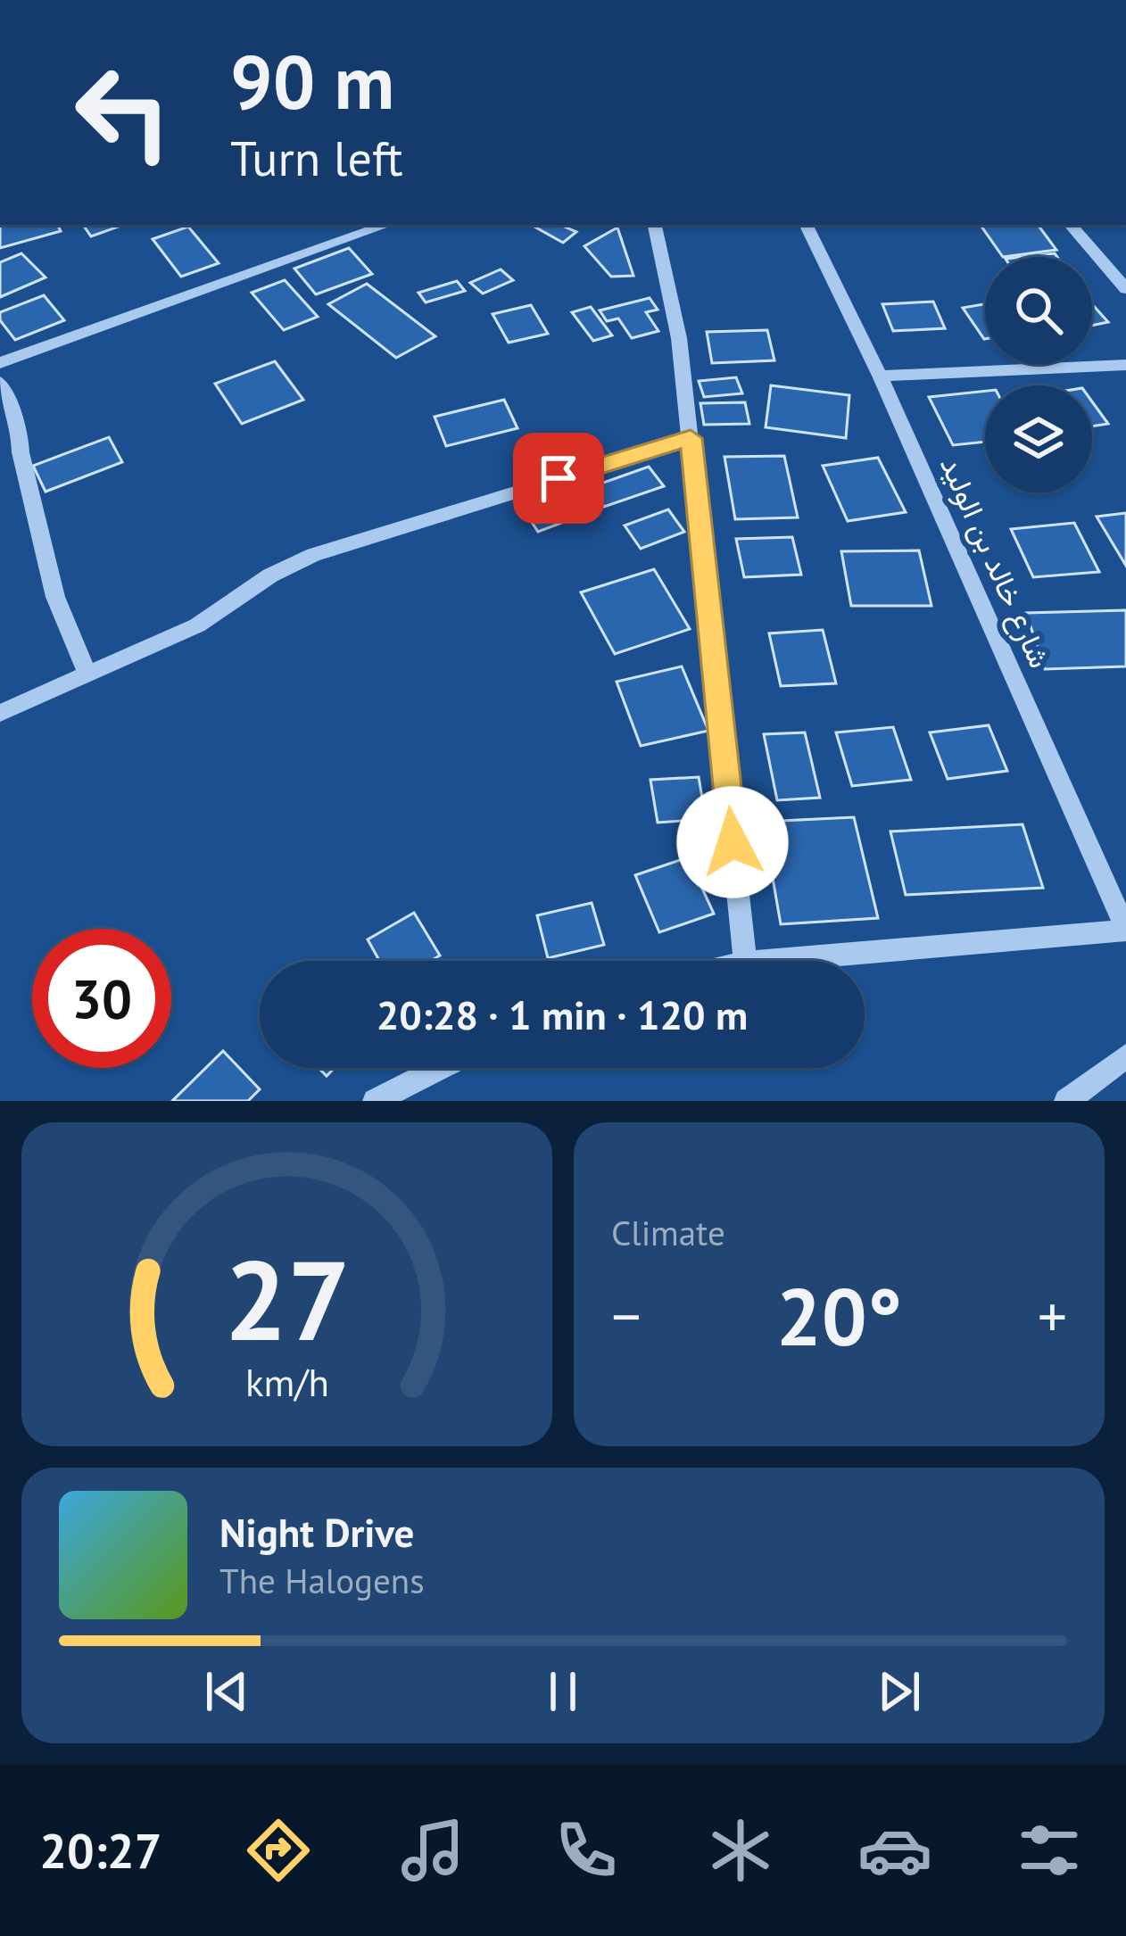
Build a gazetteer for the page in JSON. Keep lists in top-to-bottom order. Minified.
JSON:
{"streets":{"street":["شارع خالد بن الوليد"]},"page":{"turn":["90 m","Turn left"],"limit":"30","trip":"20:28 · 1 min · 120 m","tile":"Climate","heat":["−","20°","+"],"song":["Night Drive","The Halogens"],"tabs":"20:27","gauge":["27","km/h"]}}
